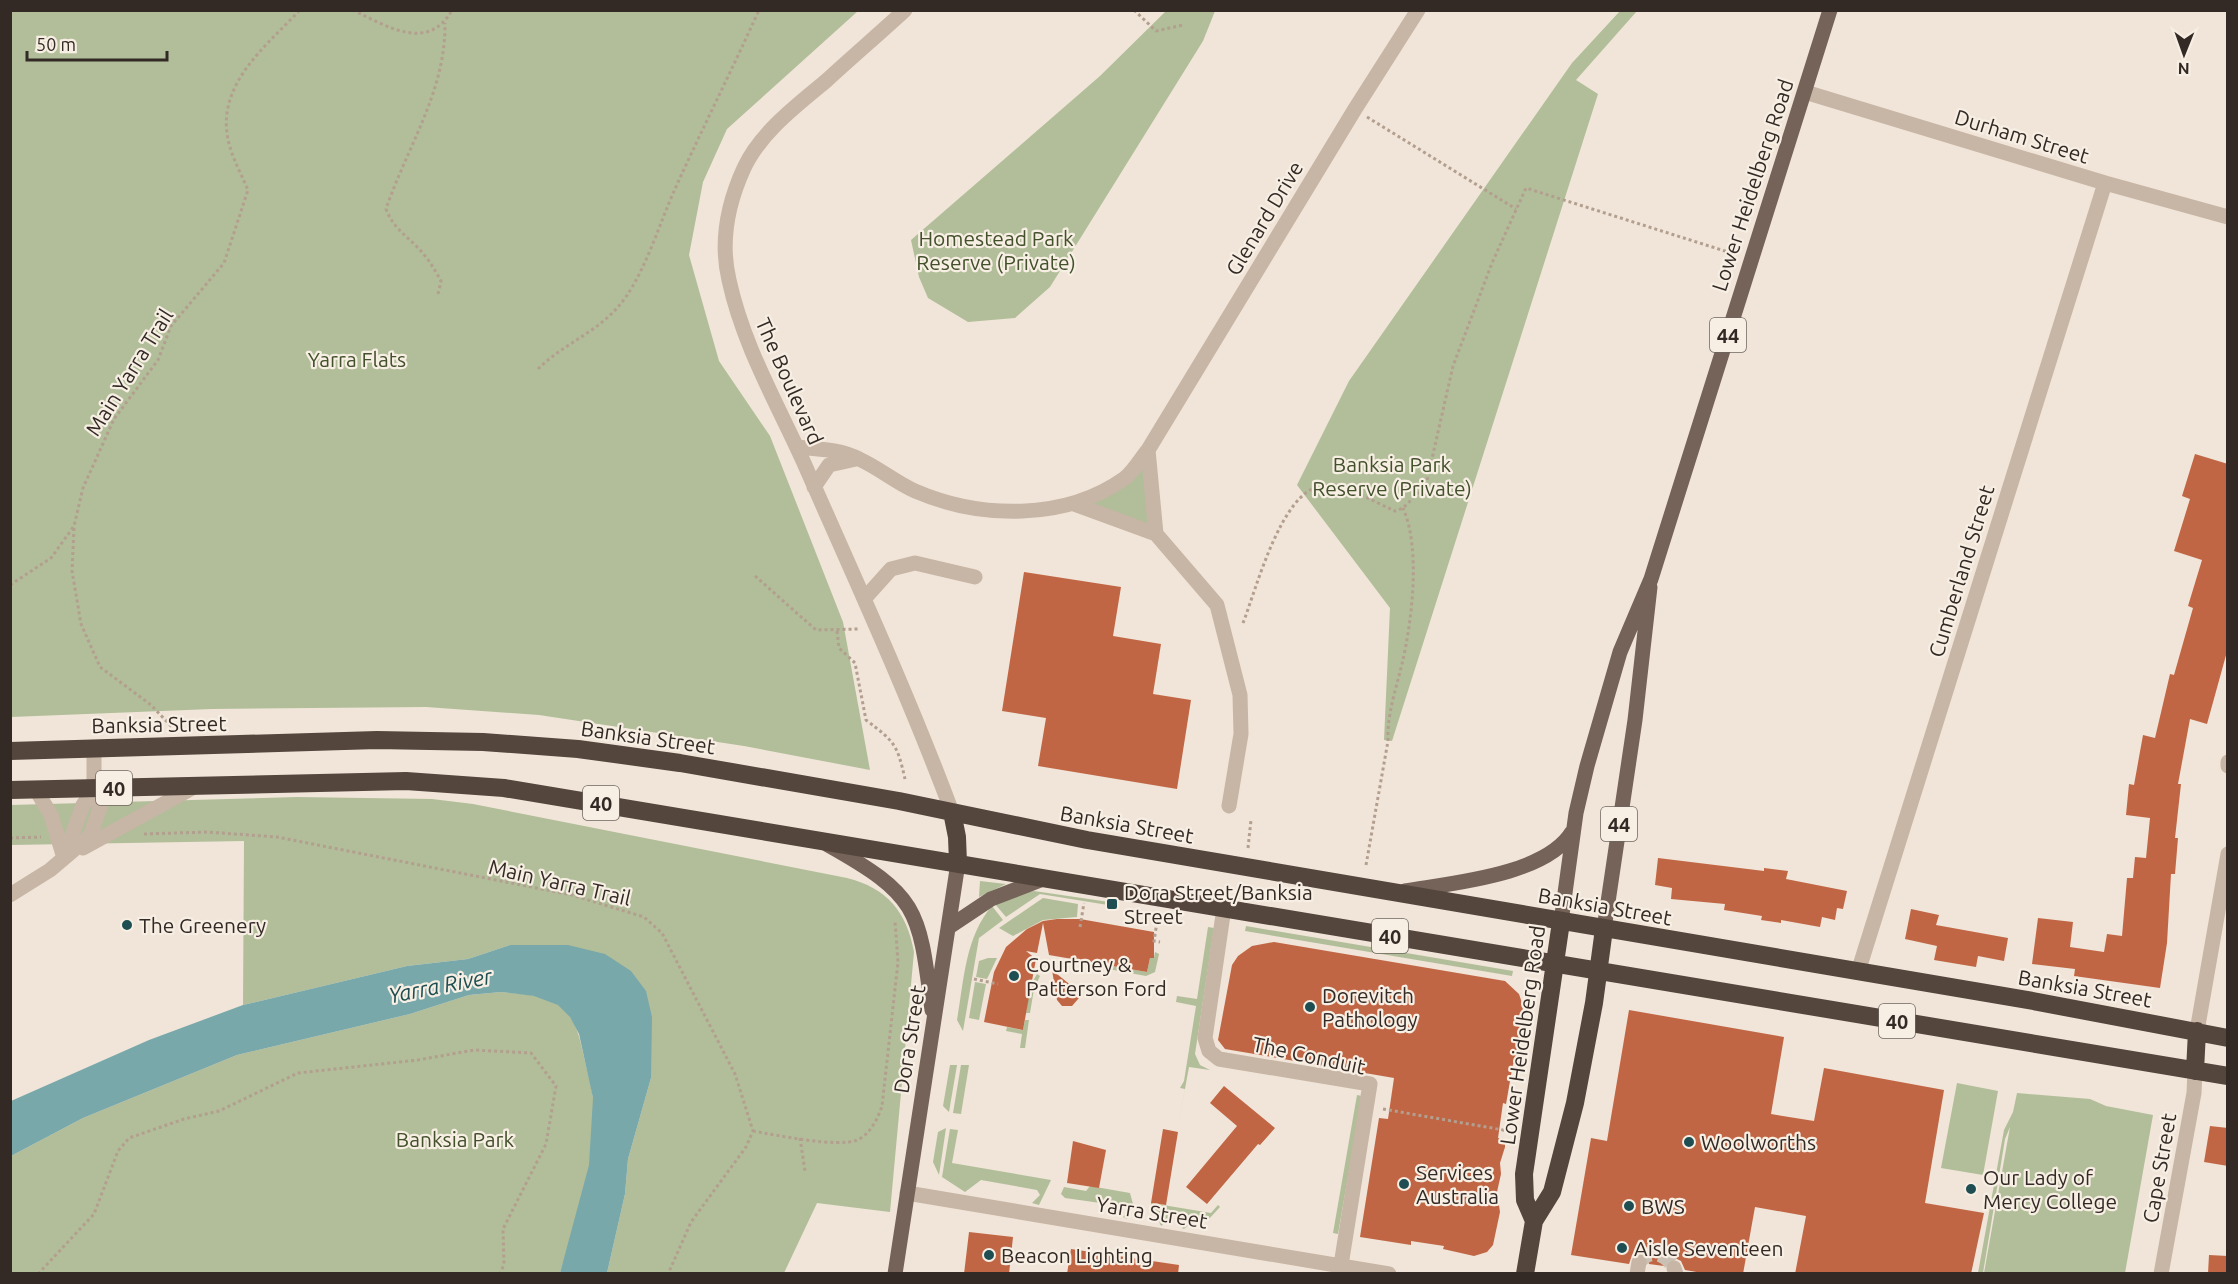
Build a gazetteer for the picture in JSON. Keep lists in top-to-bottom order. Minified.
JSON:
{"streets":{"highway":["Lower Heidelberg Road","44","Banksia Street","40","Dora Street"],"street":["Durham Street","Glenard Drive","The Boulevard","Cumberland Street","The Conduit","Cape Street","Yarra Street"],"path":["Main Yarra Trail"]},"crossings":[["Durham Street","Lower Heidelberg Road"],["Durham Street","Cumberland Street"],["Lower Heidelberg Road","Banksia Street"],["Lower Heidelberg Road","40"],["Glenard Drive","The Boulevard"],["The Boulevard","Banksia Street"],["The Boulevard","Dora Street"],["Cumberland Street","Banksia Street"],["Banksia Street","Dora Street"],["40","Dora Street"],["40","The Conduit"],["40","Cape Street"],["Dora Street","Yarra Street"],["The Conduit","Yarra Street"]],"water":["Yarra River"],"parks":["Homestead Park Reserve (Private)","Yarra Flats","Banksia Park Reserve (Private)","Banksia Park"],"places":{"transit":["Dora Street/Banksia Street"],"other":["The Greenery","Courtney & Patterson Ford","Dorevitch Pathology","Woolworths","Services Australia","Our Lady of Mercy College","BWS","Aisle Seventeen","Beacon Lighting"]},"scale_bar":"50 m","north":"bottom"}
